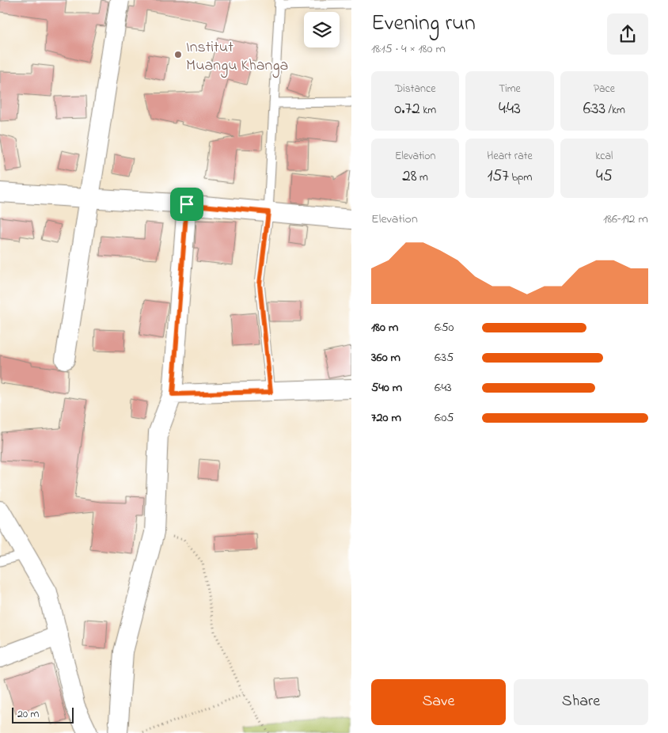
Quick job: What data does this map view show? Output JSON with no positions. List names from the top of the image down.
{
  "places": ["Institut Muangu Khanga"],
  "scale_bar": "20 m",
  "page": {
    "heading": ["Evening run", "18:15 · 4 × 180 m"],
    "stats": [
      ["Distance", "0.72 km"],
      ["Time", "4:43"],
      ["Pace", "6:33 /km"],
      ["Elevation", "28 m"],
      ["Heart rate", "157 bpm"],
      ["kcal", "45"]
    ],
    "chart": ["Elevation", "186–192 m"],
    "list": [
      {
        "name": "180 m",
        "note": "6:50"
      },
      {
        "name": "360 m",
        "note": "6:35"
      },
      {
        "name": "540 m",
        "note": "6:43"
      },
      {
        "name": "720 m",
        "note": "6:05"
      }
    ],
    "buttons": ["Save", "Share"],
    "scale": "20 m"
  }
}
